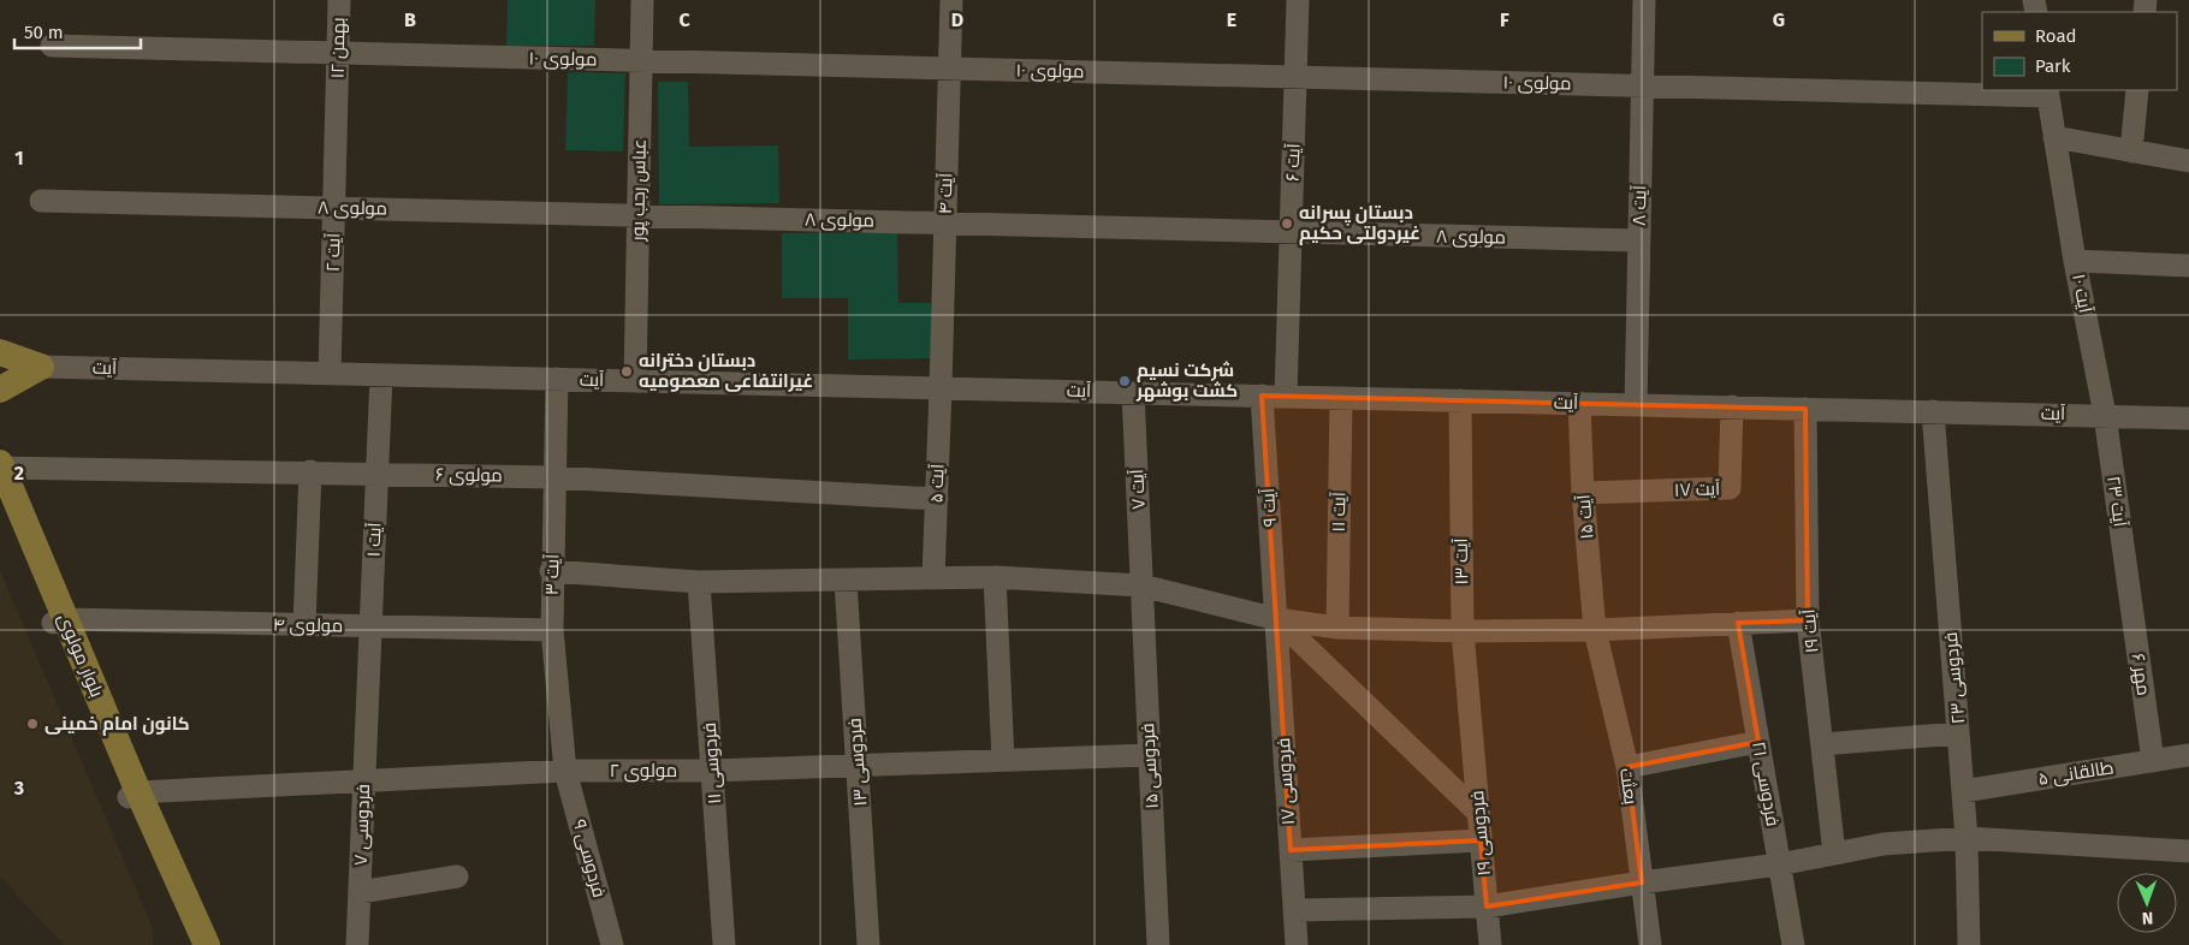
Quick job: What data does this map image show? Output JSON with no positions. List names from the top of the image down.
{
  "streets": {
    "main road": ["بلوار مولوی"],
    "street": [
      "بهمن ۱۲",
      "مولوی ۱۰",
      "آیت ۶",
      "عباس رجب پور",
      "آیت ۴",
      "آیت ۸",
      "مولوی ۸",
      "آیت ۲",
      "آیت ۱۰",
      "آیت",
      "مولوی ۶",
      "آیت ۵",
      "آیت ۷",
      "آیت ۱۷",
      "آیت ۲۳",
      "آیت ۹",
      "آیت ۱۱",
      "آیت ۱۵",
      "آیت ۱",
      "آیت ۱۳",
      "آیت ۳",
      "مولوی ۴",
      "آیت ۱۹",
      "مهر ۶",
      "فردوسی ۲۳",
      "فردوسی ۱۳",
      "فردوسی ۱۱",
      "فردوسی ۱۵",
      "مولوی ۲",
      "طالقانی ۵",
      "فردوسی ۱۷",
      "فردوسی ۲۱",
      "بعثت",
      "فردوسی ۷",
      "فردوسی ۱۹",
      "فردوسی ۹"
    ]
  },
  "crossings": [
    ["بهمن ۱۲", "مولوی ۱۰"],
    ["بهمن ۱۲", "آیت ۲"],
    ["مولوی ۱۰", "آیت ۶"],
    ["مولوی ۱۰", "عباس رجب پور"],
    ["مولوی ۱۰", "آیت ۴"],
    ["مولوی ۱۰", "آیت ۸"],
    ["مولوی ۱۰", "آیت ۱۰"],
    ["آیت ۶", "مولوی ۸"],
    ["آیت ۶", "آیت"],
    ["عباس رجب پور", "مولوی ۸"],
    ["عباس رجب پور", "آیت"],
    ["آیت ۴", "مولوی ۸"],
    ["آیت ۴", "آیت"],
    ["آیت ۴", "آیت ۵"],
    ["آیت ۸", "مولوی ۸"],
    ["آیت ۸", "آیت"],
    ["مولوی ۸", "آیت ۲"],
    ["آیت ۲", "آیت"],
    ["آیت ۱۰", "آیت"],
    ["آیت ۱۰", "آیت ۲۳"],
    ["آیت", "آیت ۵"],
    ["آیت", "آیت ۷"],
    ["آیت", "آیت ۱۷"],
    ["آیت", "آیت ۲۳"],
    ["آیت", "آیت ۹"],
    ["آیت", "آیت ۱۱"],
    ["آیت", "آیت ۱۵"],
    ["آیت", "آیت ۱"],
    ["آیت", "آیت ۱۳"],
    ["آیت", "آیت ۳"],
    ["آیت", "آیت ۱۹"],
    ["آیت", "فردوسی ۲۳"],
    ["مولوی ۶", "آیت ۵"],
    ["مولوی ۶", "آیت ۱"],
    ["مولوی ۶", "آیت ۳"],
    ["مولوی ۶", "بلوار مولوی"],
    ["آیت ۷", "فردوسی ۱۵"],
    ["آیت ۱۷", "آیت ۱۵"],
    ["آیت ۲۳", "مهر ۶"],
    ["آیت ۹", "فردوسی ۱۷"],
    ["آیت ۱۵", "بعثت"],
    ["آیت ۱", "مولوی ۴"],
    ["آیت ۱", "فردوسی ۷"],
    ["آیت ۱۳", "فردوسی ۱۹"],
    ["آیت ۳", "مولوی ۴"],
    ["آیت ۳", "مولوی ۲"],
    ["آیت ۳", "فردوسی ۹"],
    ["مولوی ۴", "بلوار مولوی"],
    ["بلوار مولوی", "مولوی ۲"],
    ["مهر ۶", "طالقانی ۵"],
    ["فردوسی ۲۳", "طالقانی ۵"],
    ["فردوسی ۱۳", "مولوی ۲"],
    ["فردوسی ۱۱", "مولوی ۲"],
    ["فردوسی ۱۵", "مولوی ۲"],
    ["مولوی ۲", "فردوسی ۷"],
    ["مولوی ۲", "فردوسی ۹"]
  ],
  "places": [
    "دبستان پسرانه غیردولتی حکیم",
    "دبستان دخترانه غیرانتفاعی معصومیه",
    "شرکت نسیم کشت بوشهر",
    "کانون امام خمینی"
  ],
  "legend": ["Road", "Park"],
  "scale_bar": "50 m",
  "north": "bottom",
  "grid": {
    "columns": [
      "B",
      "C",
      "D",
      "E",
      "F",
      "G"
    ],
    "rows": ["1", "2", "3"]
  }
}
